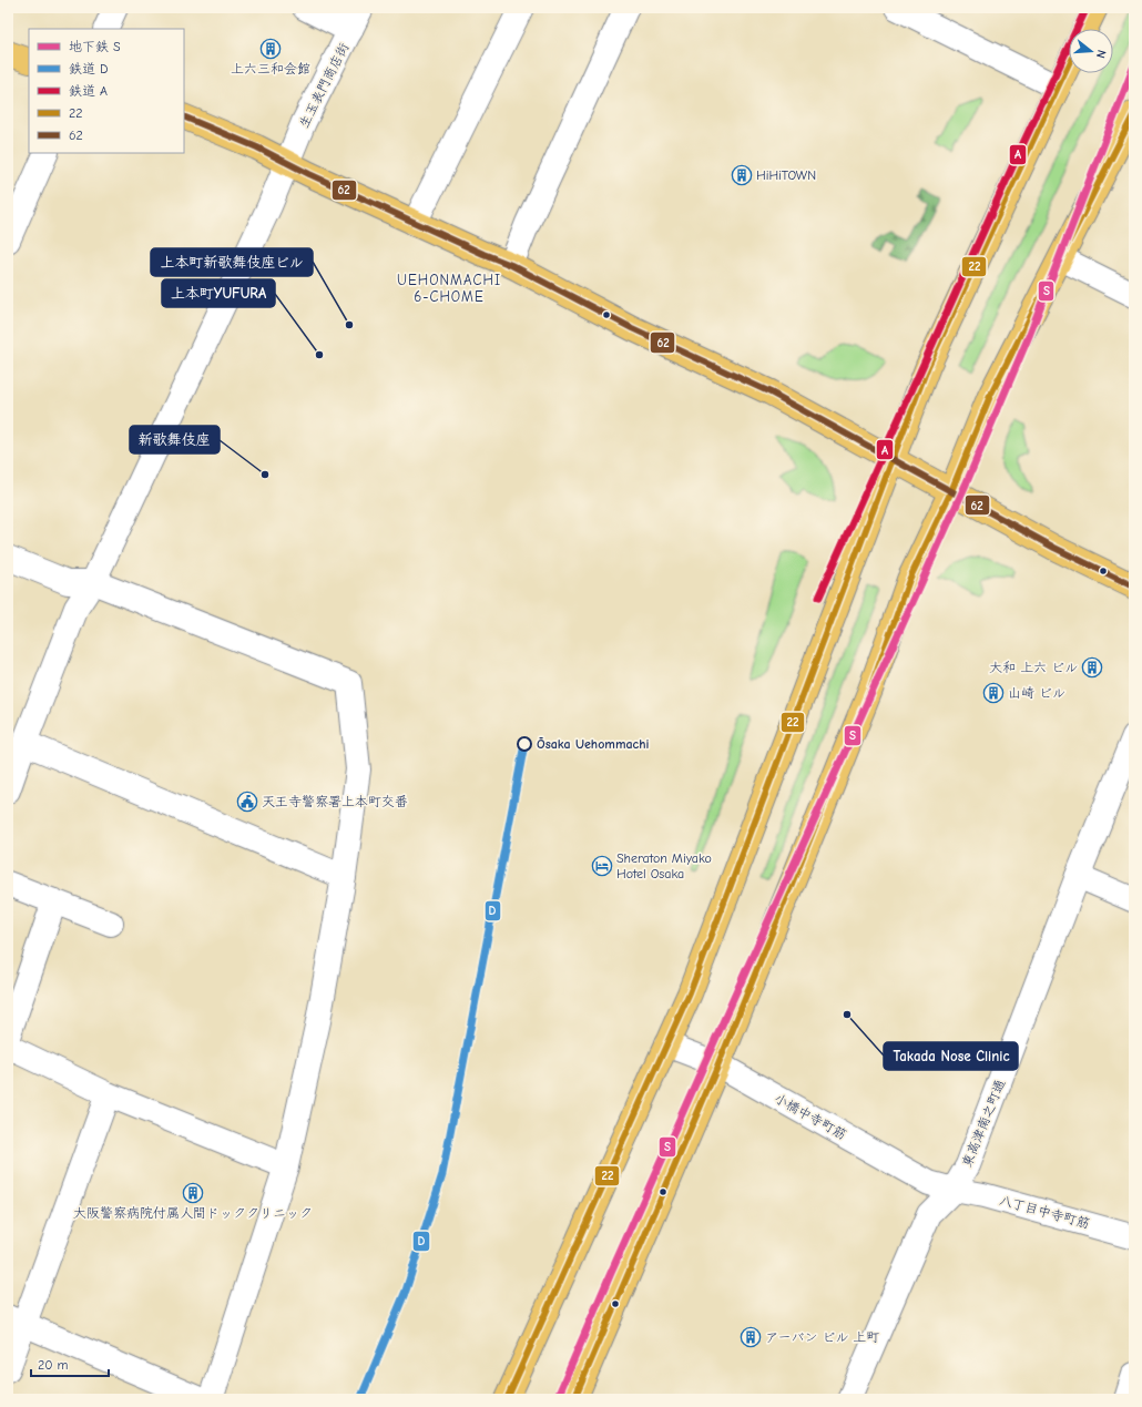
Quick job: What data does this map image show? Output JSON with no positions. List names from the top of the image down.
{
  "streets": {
    "street": [
      "生玉表門商店街",
      "小橋中寺町筋",
      "東高津南之町通",
      "八丁目中寺町筋"
    ]
  },
  "crossings": [
    ["小橋中寺町筋", "東高津南之町通"],
    ["小橋中寺町筋", "八丁目中寺町筋"],
    ["東高津南之町通", "八丁目中寺町筋"]
  ],
  "districts": ["UEHONMACHI 6-CHOME"],
  "places": {
    "building": [
      "上六三和会館",
      "HiHiTOWN",
      "大和 上六 ビル",
      "山崎 ビル",
      "大阪警察病院付属人間ドッククリニック",
      "アーバン ビル 上町"
    ],
    "other": [
      "上本町新歌舞伎座ビル",
      "上本町YUFURA",
      "新歌舞伎座",
      "Ōsaka Uehommachi",
      "Takada Nose Clinic"
    ],
    "public building": ["天王寺警察署上本町交番"],
    "hotel": ["Sheraton Miyako Hotel Osaka"]
  },
  "lines": [
    "rail line A",
    "transit line 22",
    "metro line S",
    "transit line 62",
    "rail line D"
  ],
  "legend": [
    "地下鉄 S",
    "鉄道 D",
    "鉄道 A",
    "22",
    "62"
  ],
  "scale_bar": "20 m",
  "north": "right"
}
